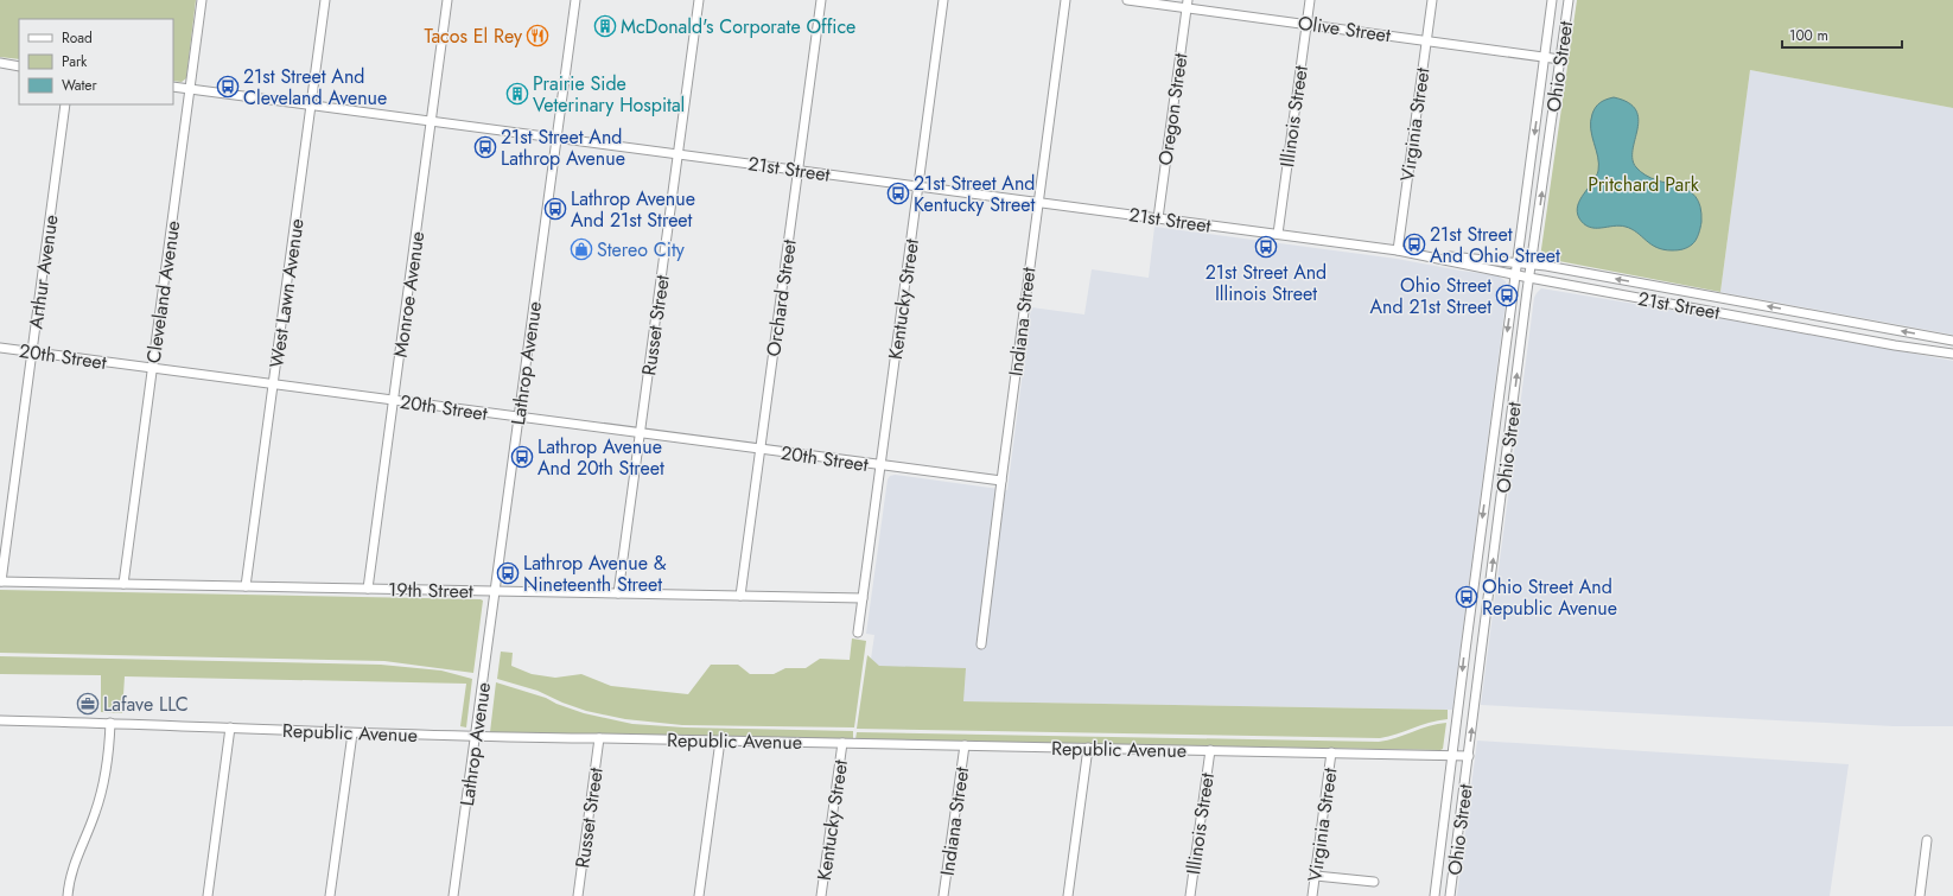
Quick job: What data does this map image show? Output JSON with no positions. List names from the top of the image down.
{
  "streets": {
    "street": [
      "Olive Street",
      "Ohio Street",
      "Oregon Street",
      "Illinois Street",
      "Virginia Street",
      "21st Street",
      "Arthur Avenue",
      "Cleveland Avenue",
      "West Lawn Avenue",
      "Monroe Avenue",
      "Orchard Street",
      "Kentucky Street",
      "Indiana Street",
      "Russet Street",
      "20th Street",
      "Lathrop Avenue",
      "19th Street",
      "Republic Avenue"
    ]
  },
  "crossings": [
    ["Olive Street", "Ohio Street"],
    ["Olive Street", "Oregon Street"],
    ["Olive Street", "Illinois Street"],
    ["Olive Street", "Virginia Street"],
    ["Ohio Street", "21st Street"],
    ["Ohio Street", "Republic Avenue"],
    ["Oregon Street", "21st Street"],
    ["Illinois Street", "21st Street"],
    ["Illinois Street", "Republic Avenue"],
    ["Virginia Street", "21st Street"],
    ["Virginia Street", "Republic Avenue"],
    ["21st Street", "Cleveland Avenue"],
    ["21st Street", "West Lawn Avenue"],
    ["21st Street", "Monroe Avenue"],
    ["21st Street", "Orchard Street"],
    ["21st Street", "Kentucky Street"],
    ["21st Street", "Indiana Street"],
    ["21st Street", "Russet Street"],
    ["21st Street", "Lathrop Avenue"],
    ["Arthur Avenue", "20th Street"],
    ["Arthur Avenue", "19th Street"],
    ["Cleveland Avenue", "20th Street"],
    ["Cleveland Avenue", "19th Street"],
    ["West Lawn Avenue", "20th Street"],
    ["West Lawn Avenue", "19th Street"],
    ["Monroe Avenue", "20th Street"],
    ["Monroe Avenue", "19th Street"],
    ["Orchard Street", "20th Street"],
    ["Orchard Street", "19th Street"],
    ["Kentucky Street", "20th Street"],
    ["Kentucky Street", "19th Street"],
    ["Kentucky Street", "Republic Avenue"],
    ["Indiana Street", "20th Street"],
    ["Indiana Street", "Republic Avenue"],
    ["Russet Street", "20th Street"],
    ["Russet Street", "19th Street"],
    ["Russet Street", "Republic Avenue"],
    ["20th Street", "Lathrop Avenue"],
    ["Lathrop Avenue", "19th Street"],
    ["Lathrop Avenue", "Republic Avenue"]
  ],
  "parks": ["Pritchard Park"],
  "places": {
    "building": ["McDonald's Corporate Office", "Prairie Side Veterinary Hospital"],
    "restaurant": ["Tacos El Rey"],
    "bus stop": [
      "21st Street And Cleveland Avenue",
      "21st Street And Lathrop Avenue",
      "21st Street And Kentucky Street",
      "Lathrop Avenue And 21st Street",
      "21st Street And Ohio Street",
      "21st Street And Illinois Street",
      "Ohio Street And 21st Street",
      "Lathrop Avenue And 20th Street",
      "Lathrop Avenue & Nineteenth Street",
      "Ohio Street And Republic Avenue"
    ],
    "shop": ["Stereo City"],
    "office": ["Lafave LLC"]
  },
  "legend": ["Road", "Park", "Water"],
  "scale_bar": "100 m"
}
